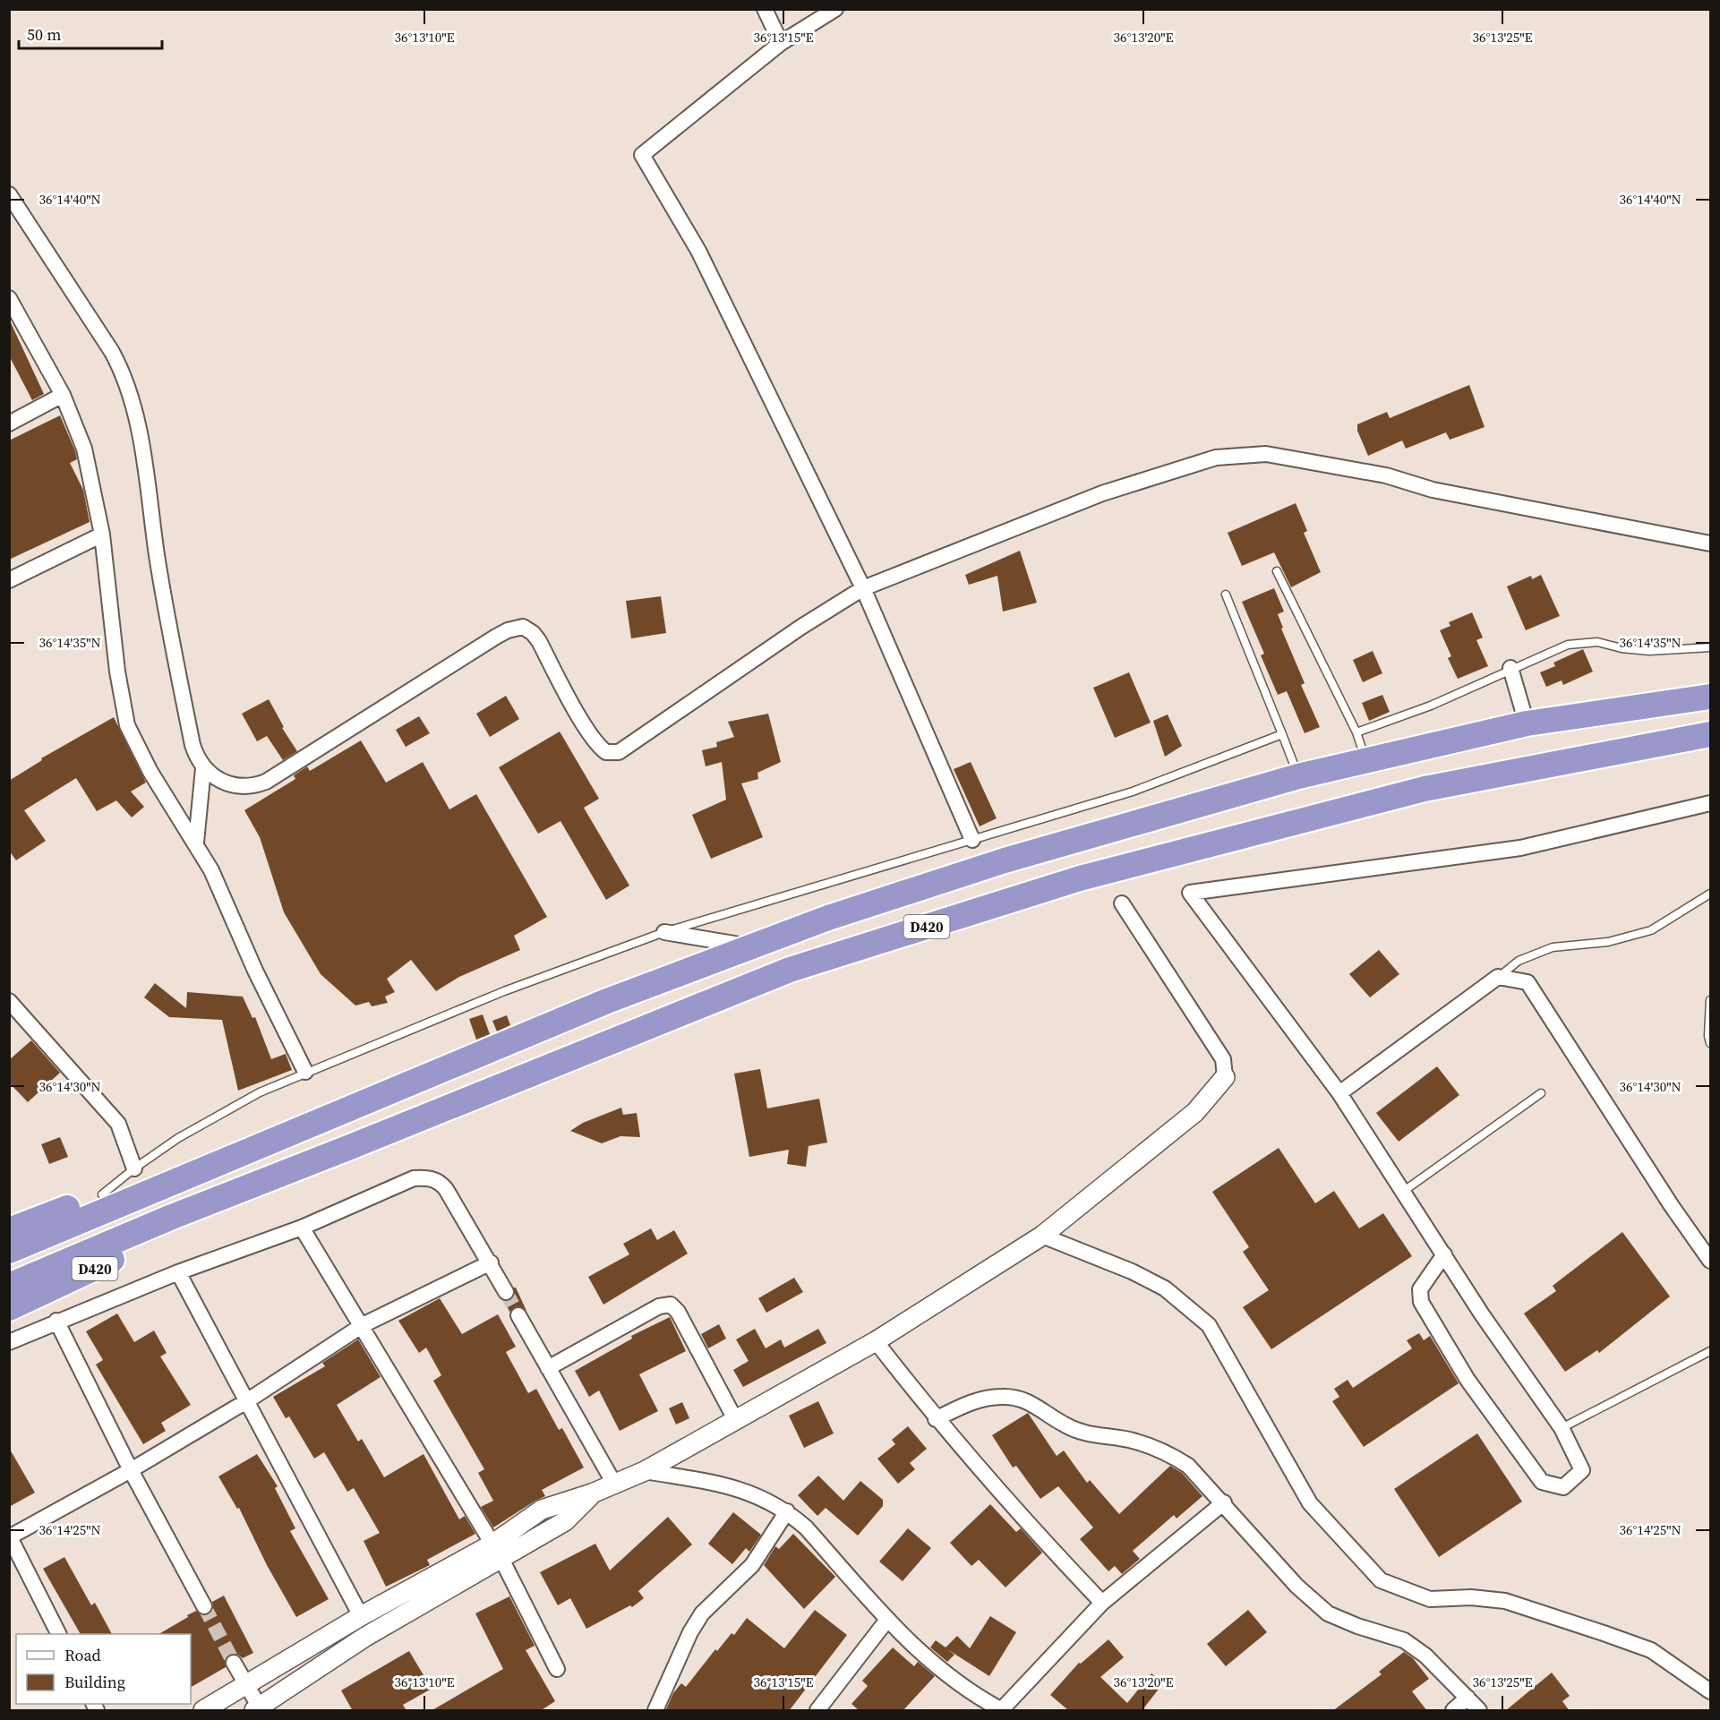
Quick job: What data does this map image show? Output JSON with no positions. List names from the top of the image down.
{
  "streets": {
    "highway": ["D420"]
  },
  "legend": ["Road", "Building"],
  "scale_bar": "50 m",
  "coordinates": [
    "36°13'10\"E",
    "36°13'15\"E",
    "36°13'20\"E",
    "36°13'25\"E",
    "36°14'40\"N",
    "36°14'35\"N",
    "36°14'30\"N",
    "36°14'25\"N"
  ]
}
